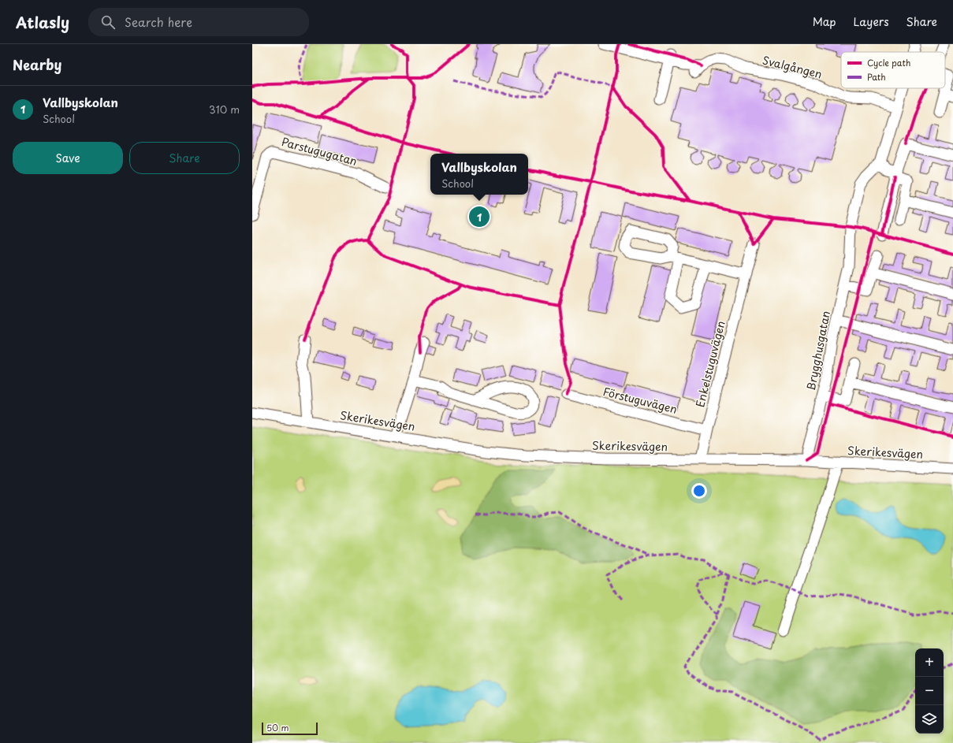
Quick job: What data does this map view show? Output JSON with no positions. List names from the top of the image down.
{
  "streets": {
    "street": [
      "Svalgången",
      "Parstugugatan",
      "Brygghusgatan",
      "Enkelstuguvägen",
      "Förstuguvägen",
      "Skerikesvägen"
    ]
  },
  "crossings": [
    ["Brygghusgatan", "Skerikesvägen"],
    ["Enkelstuguvägen", "Förstuguvägen"],
    ["Enkelstuguvägen", "Skerikesvägen"]
  ],
  "legend": ["Cycle path", "Path"],
  "scale_bar": "50 m",
  "page": {
    "header": "Atlasly",
    "search": "Search here",
    "nav": ["Map", "Layers", "Share"],
    "heading": "Nearby",
    "list": [
      {
        "mark": "1",
        "name": "Vallbyskolan",
        "note": "School",
        "value": "310 m"
      }
    ],
    "buttons": ["Save", "Share"],
    "popup": ["Vallbyskolan", "School"],
    "pins": "1",
    "map_buttons": ["+", "−"],
    "scale": "50 m"
  }
}
